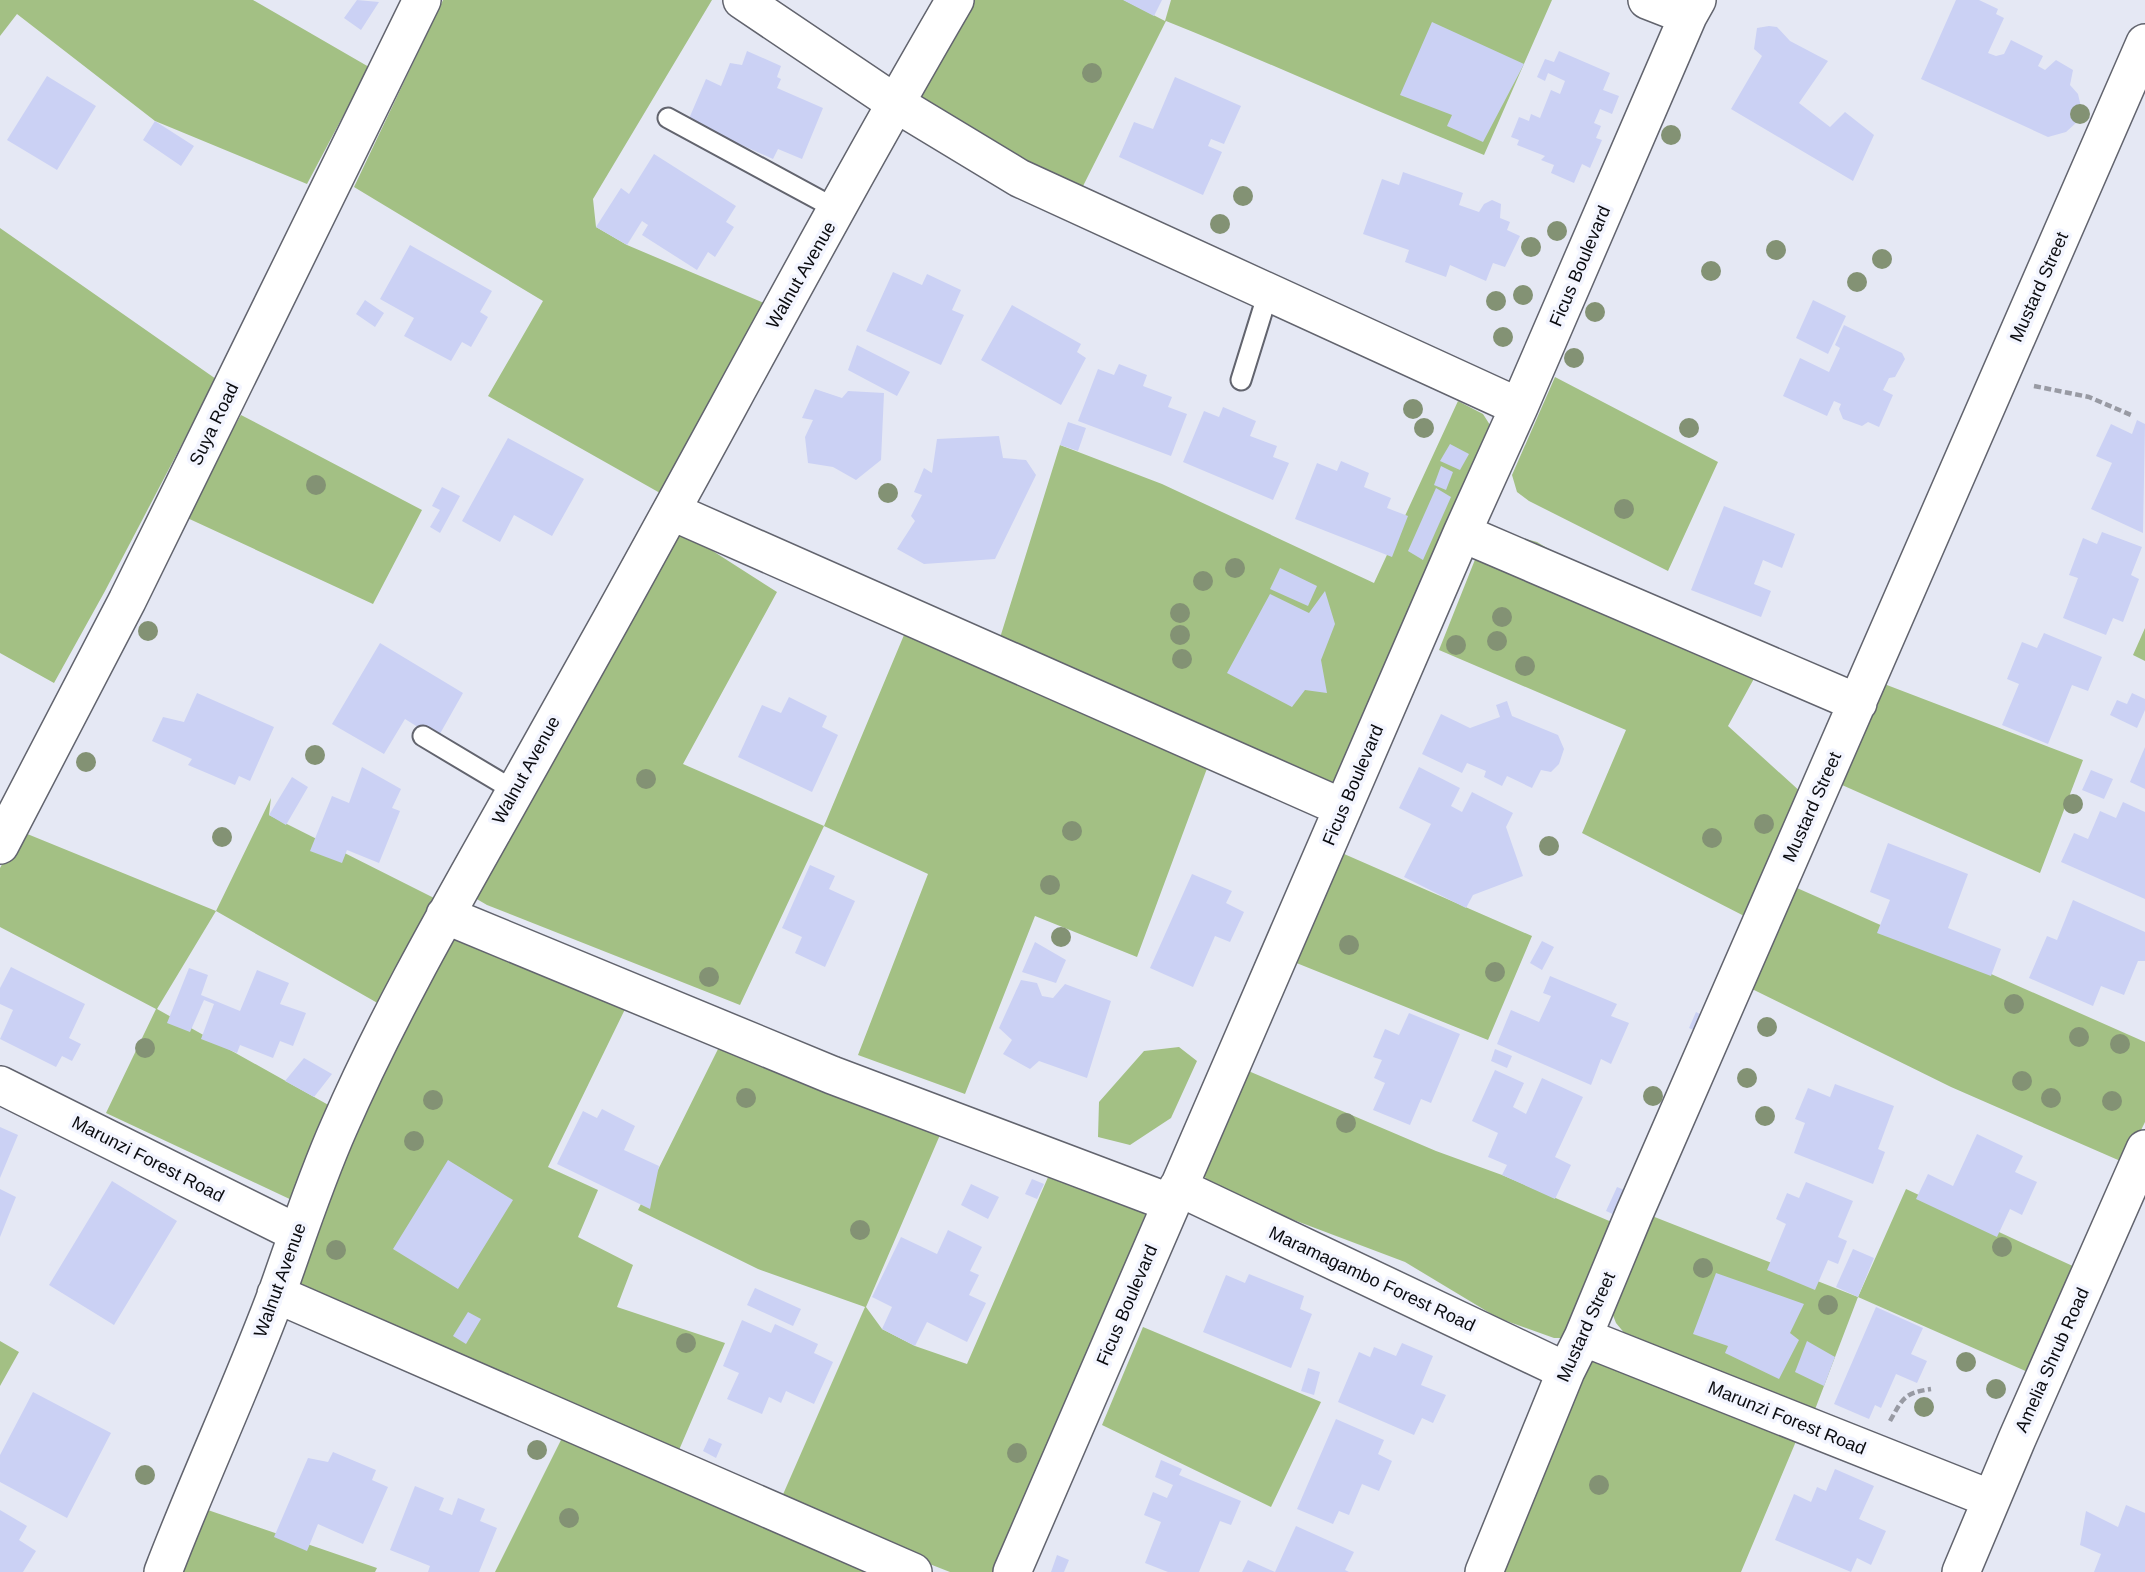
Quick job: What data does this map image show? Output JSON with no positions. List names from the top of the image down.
{
  "streets": {
    "street": [
      "Ficus Boulevard",
      "Walnut Avenue",
      "Mustard Street",
      "Suya Road",
      "Marunzi Forest Road",
      "Maramagambo Forest Road",
      "Amelia Shrub Road"
    ]
  },
  "crossings": [
    ["Ficus Boulevard", "Maramagambo Forest Road"],
    ["Walnut Avenue", "Marunzi Forest Road"],
    ["Walnut Avenue", "Maramagambo Forest Road"],
    ["Mustard Street", "Marunzi Forest Road"],
    ["Mustard Street", "Maramagambo Forest Road"],
    ["Marunzi Forest Road", "Amelia Shrub Road"]
  ]
}
